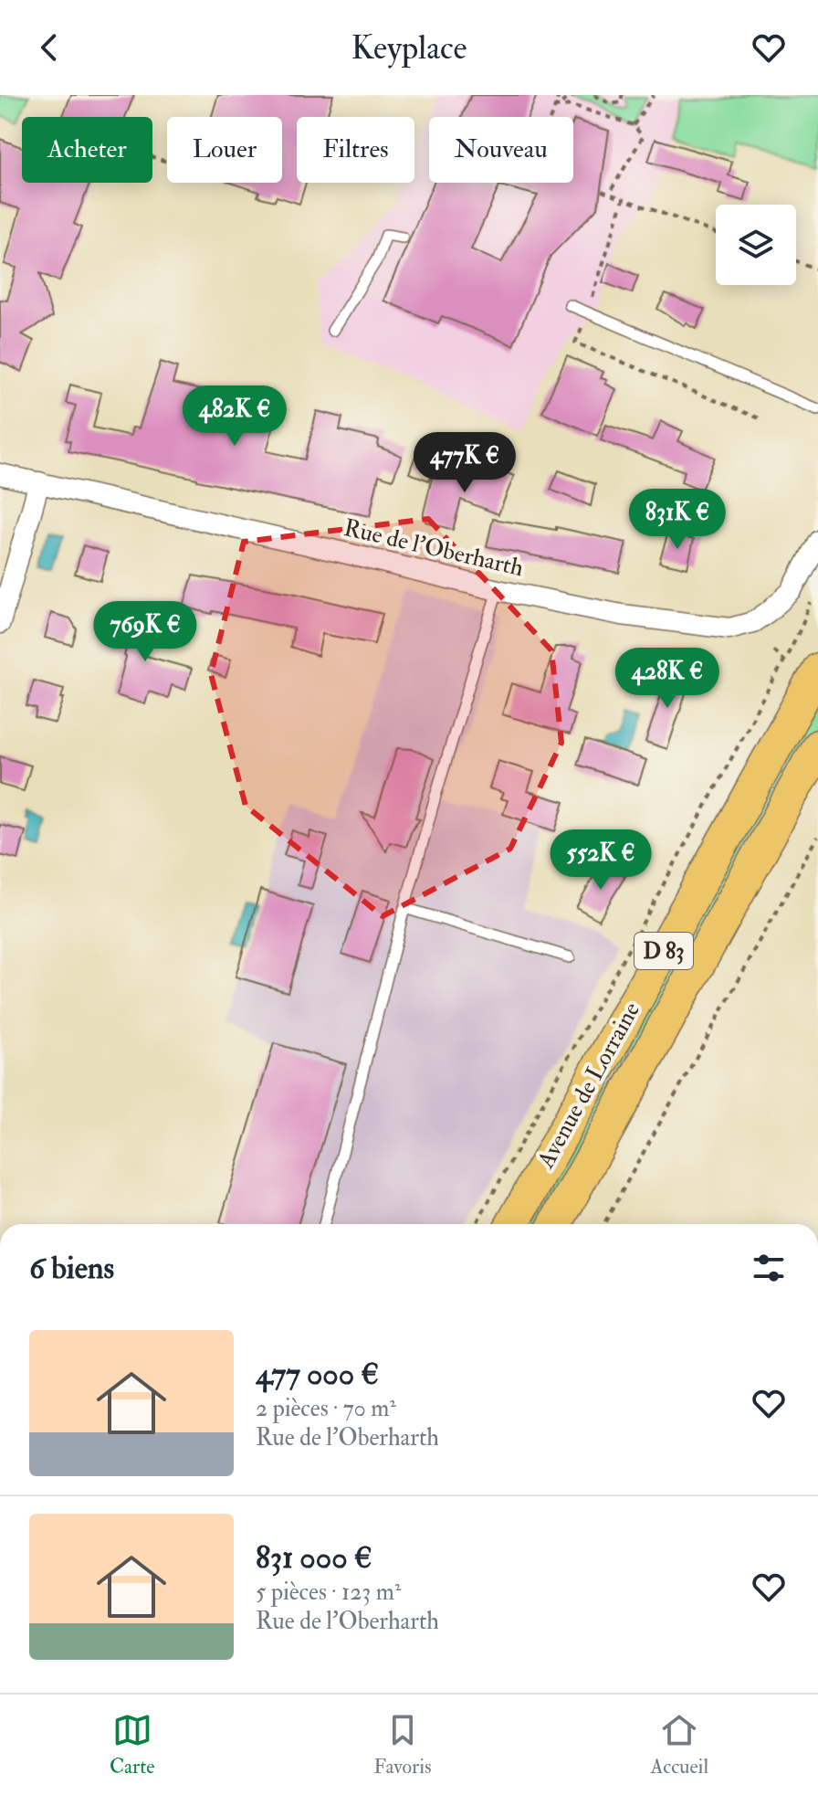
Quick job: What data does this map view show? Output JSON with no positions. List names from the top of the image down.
{
  "streets": {
    "main road": ["D 83", "Avenue de Lorraine"],
    "street": ["Rue de l'Oberharth"]
  },
  "page": {
    "header": "Keyplace",
    "chip": [
      "Acheter",
      "Louer",
      "Filtres",
      "Nouveau"
    ],
    "price": [
      "482K €",
      "477K €",
      "831K €",
      "769K €",
      "428K €",
      "552K €"
    ],
    "heading": "6 biens",
    "list": [
      {
        "name": "477 000 €",
        "note": "2 pièces · 70 m² · Rue de l'Oberharth"
      },
      {
        "name": "831 000 €",
        "note": "5 pièces · 123 m² · Rue de l'Oberharth"
      }
    ],
    "tabs": ["Carte", "Favoris", "Accueil"]
  }
}
